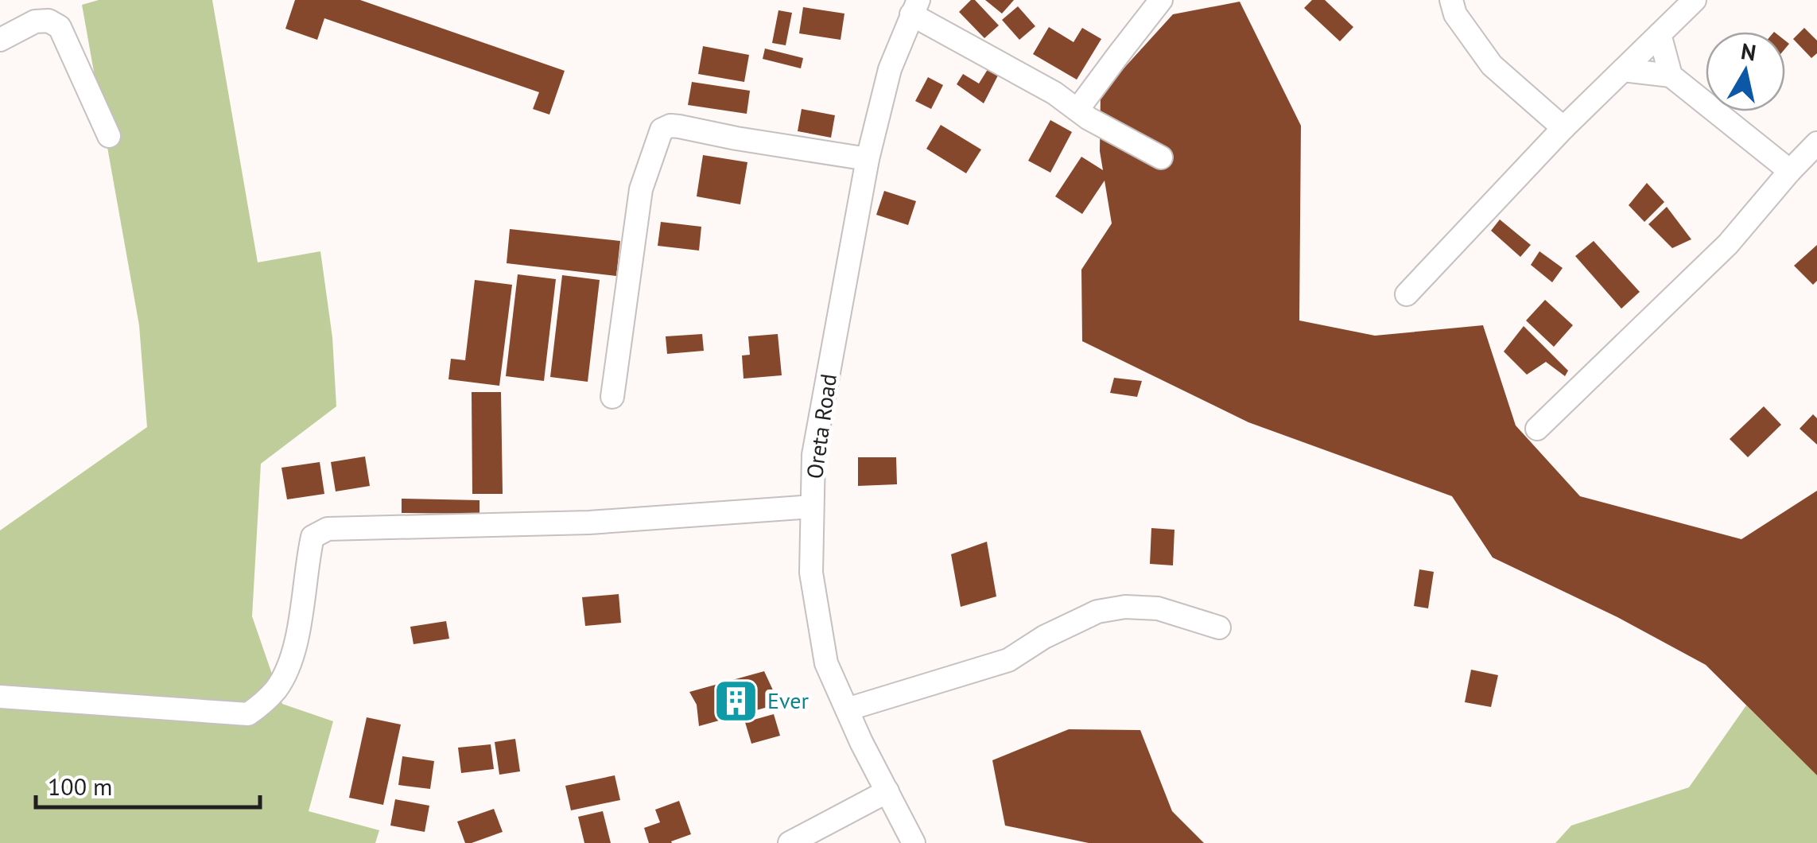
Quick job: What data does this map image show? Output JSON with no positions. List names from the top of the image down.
{
  "streets": {
    "street": ["Oreta Road"]
  },
  "places": {
    "building": ["Ever"]
  },
  "scale_bar": "100 m",
  "north": "top"
}
